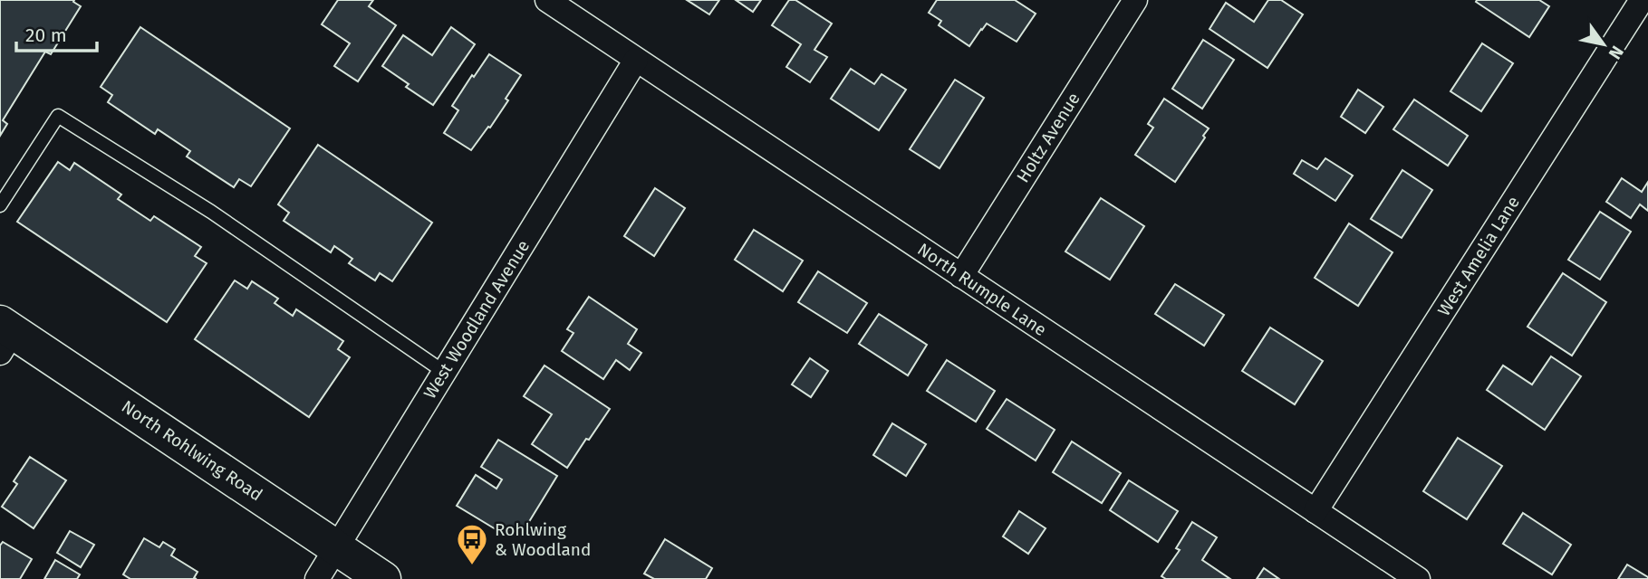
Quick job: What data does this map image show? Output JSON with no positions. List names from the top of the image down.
{
  "streets": {
    "main road": ["North Rohlwing Road"],
    "street": [
      "Holtz Avenue",
      "West Amelia Lane",
      "North Rumple Lane",
      "West Woodland Avenue"
    ]
  },
  "crossings": [
    ["Holtz Avenue", "North Rumple Lane"],
    ["West Amelia Lane", "North Rumple Lane"],
    ["North Rumple Lane", "West Woodland Avenue"],
    ["West Woodland Avenue", "North Rohlwing Road"]
  ],
  "places": {
    "bus stop": ["Rohlwing & Woodland"]
  },
  "scale_bar": "20 m",
  "north": "bottom right"
}
